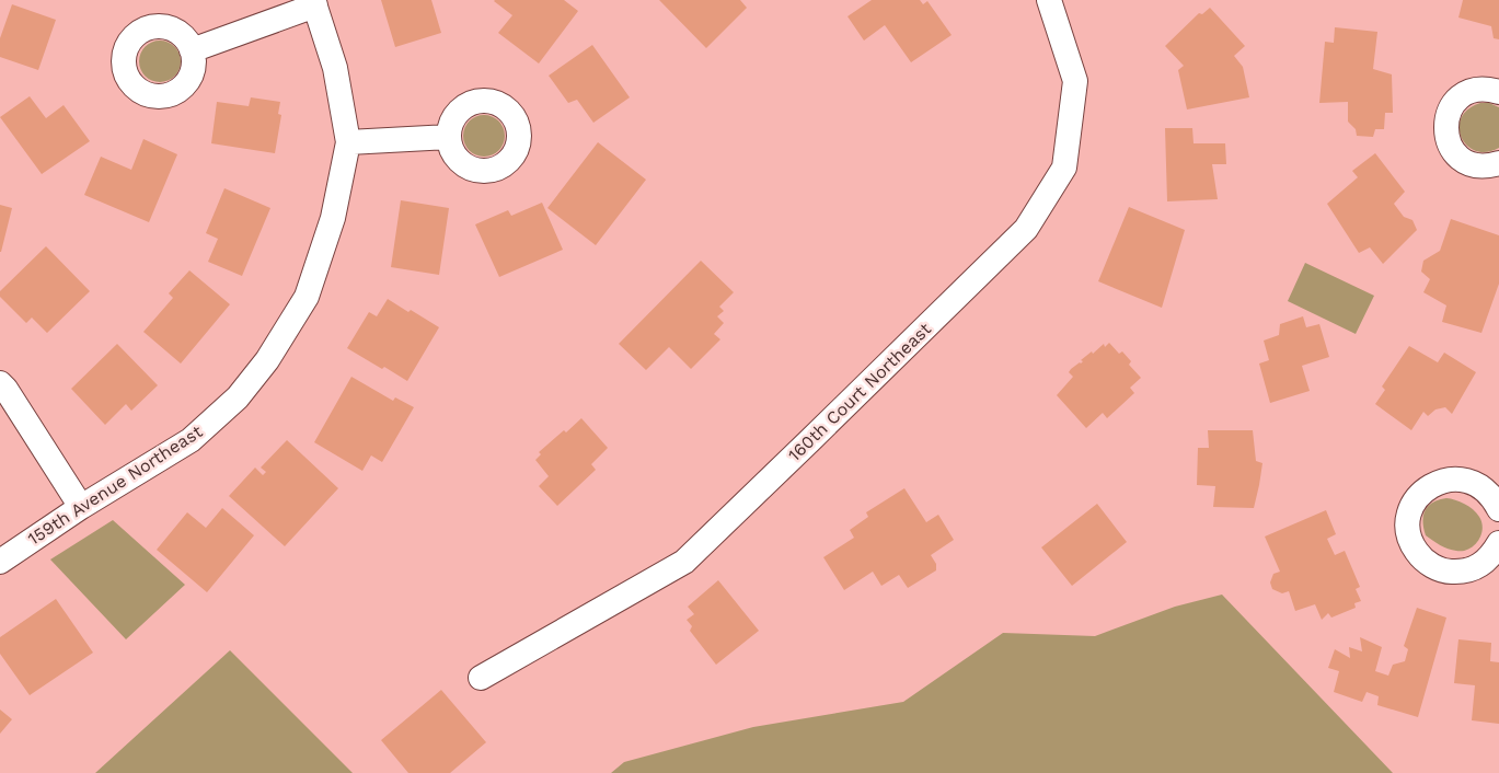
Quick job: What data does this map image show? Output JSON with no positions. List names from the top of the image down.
{
  "streets": {
    "street": ["160th Court Northeast", "159th Avenue Northeast"]
  }
}
